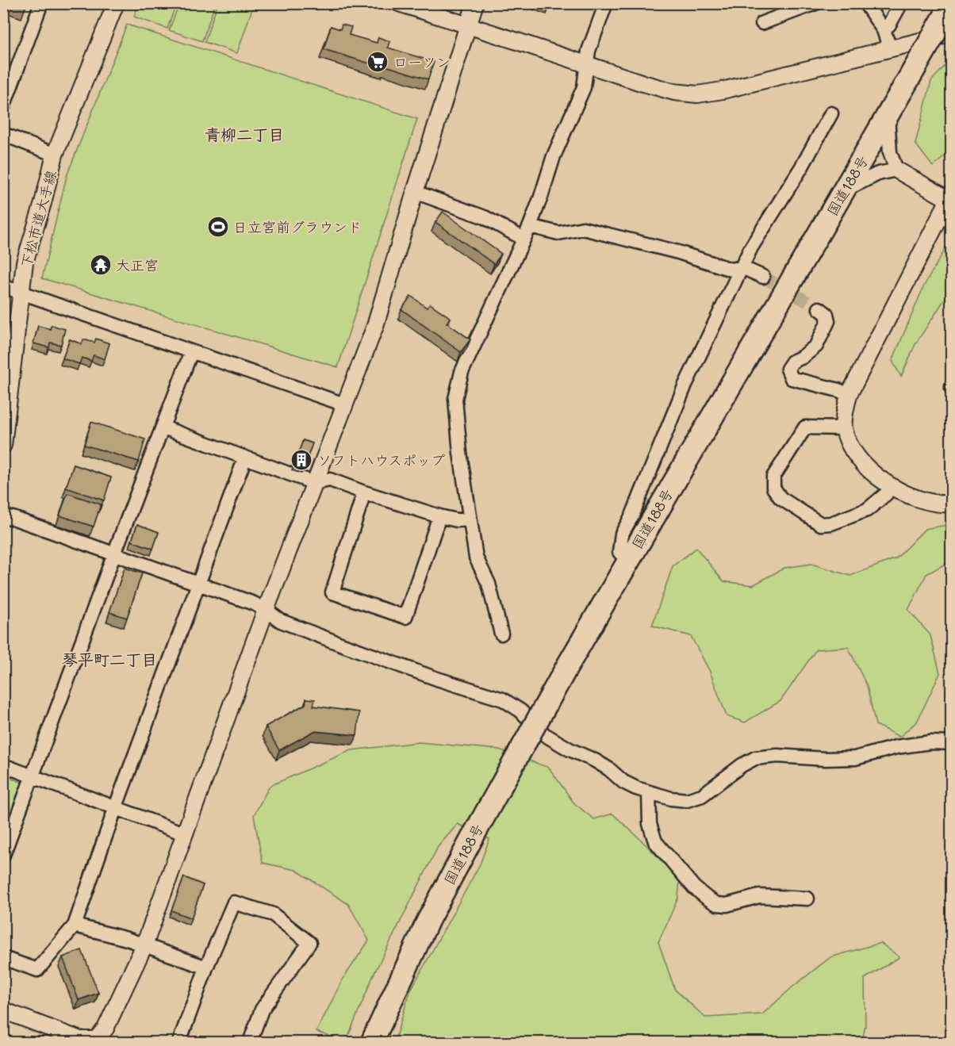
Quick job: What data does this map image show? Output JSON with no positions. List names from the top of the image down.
{
  "streets": {
    "highway": ["国道188号"],
    "street": ["下松市道大手線"]
  },
  "districts": ["青柳二丁目", "琴平町二丁目"],
  "places": {
    "supermarket": ["ローソン"],
    "sports": ["日立宮前グラウンド"],
    "temple": ["大正宮"],
    "building": ["ソフトハウスポップ"]
  }
}
